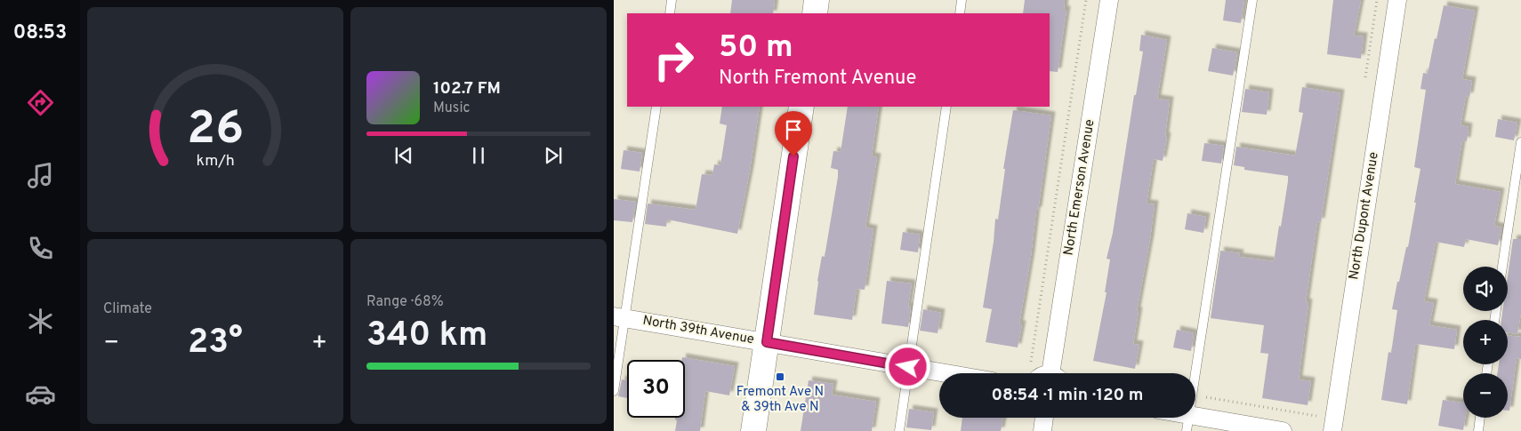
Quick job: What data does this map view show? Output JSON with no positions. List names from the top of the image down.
{
  "streets": {
    "street": ["North Emerson Avenue", "North Dupont Avenue", "North 39th Avenue"]
  },
  "places": {
    "transit": ["Fremont Ave N & 39th Ave N"]
  },
  "page": {
    "tabs": "08:53",
    "turn": ["50 m", "North Fremont Avenue"],
    "song": ["102.7 FM", "Music"],
    "tile": [
      "Climate",
      ["Range · 68%", "340 km"]
    ],
    "map_buttons": ["+", "−"],
    "heat": ["−", "23°", "+"],
    "limit": "30",
    "trip": "08:54 · 1 min · 120 m",
    "gauge": ["26", "km/h"]
  }
}
